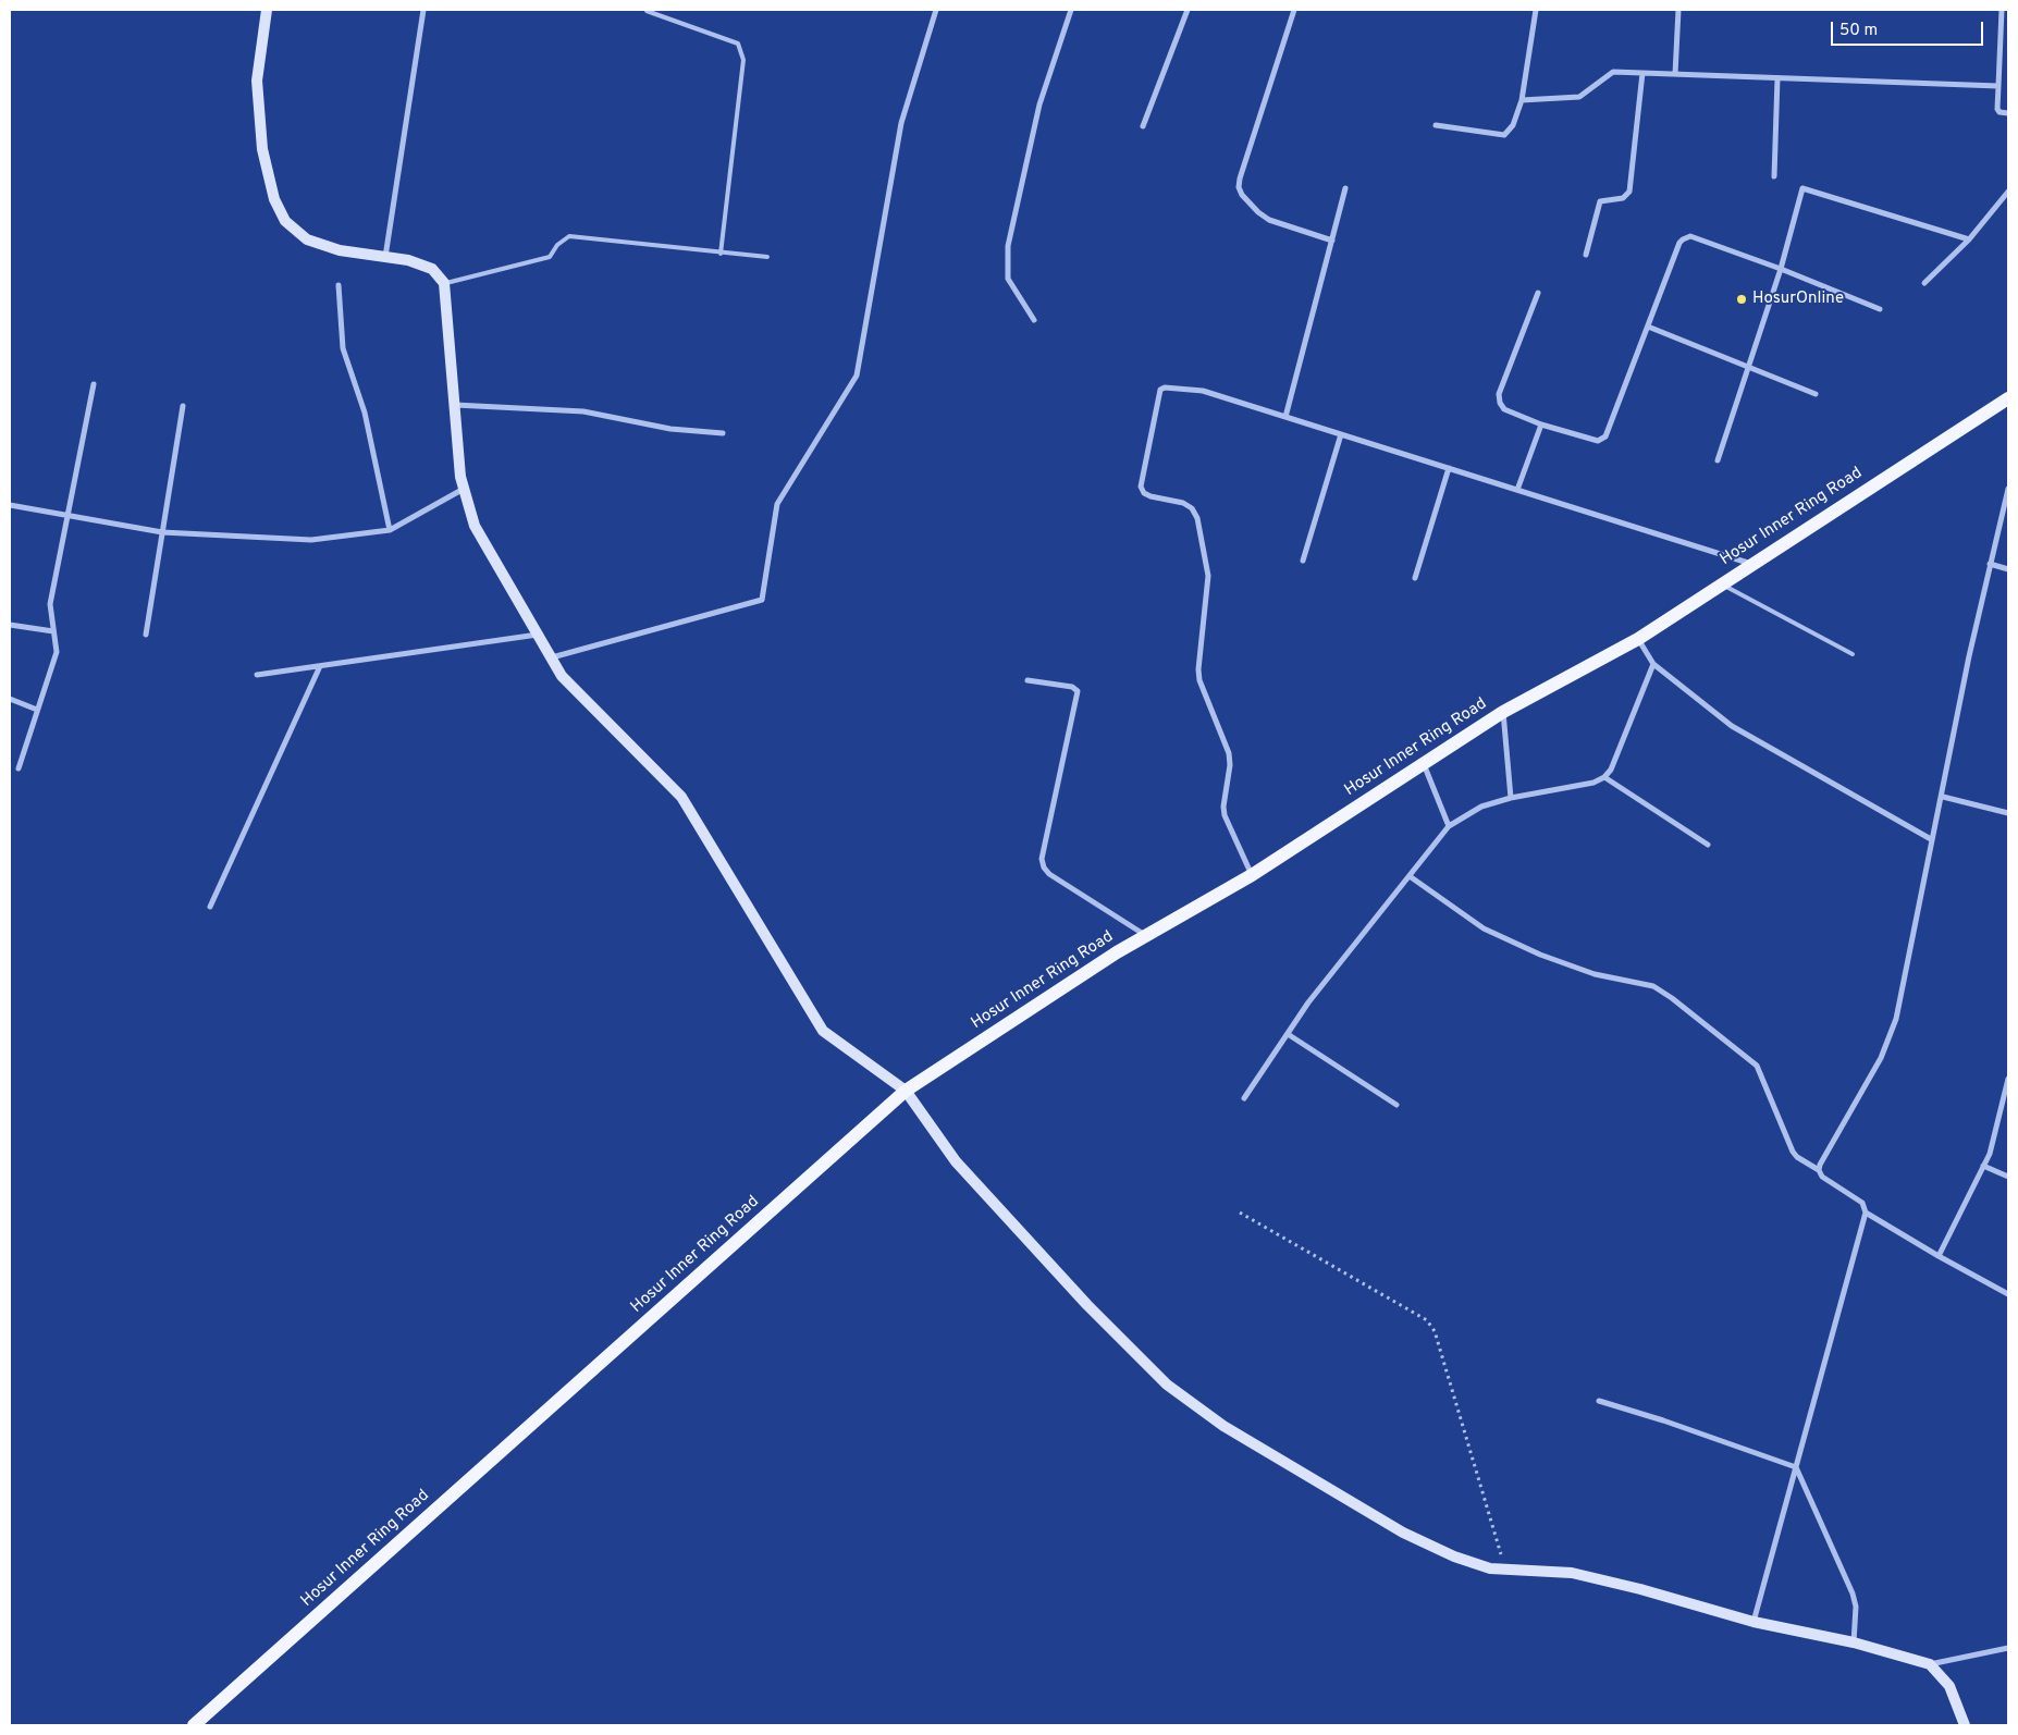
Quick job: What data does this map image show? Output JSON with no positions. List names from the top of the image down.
{
  "streets": {
    "main road": ["Hosur Inner Ring Road"]
  },
  "places": ["HosurOnline"],
  "scale_bar": "50 m"
}
